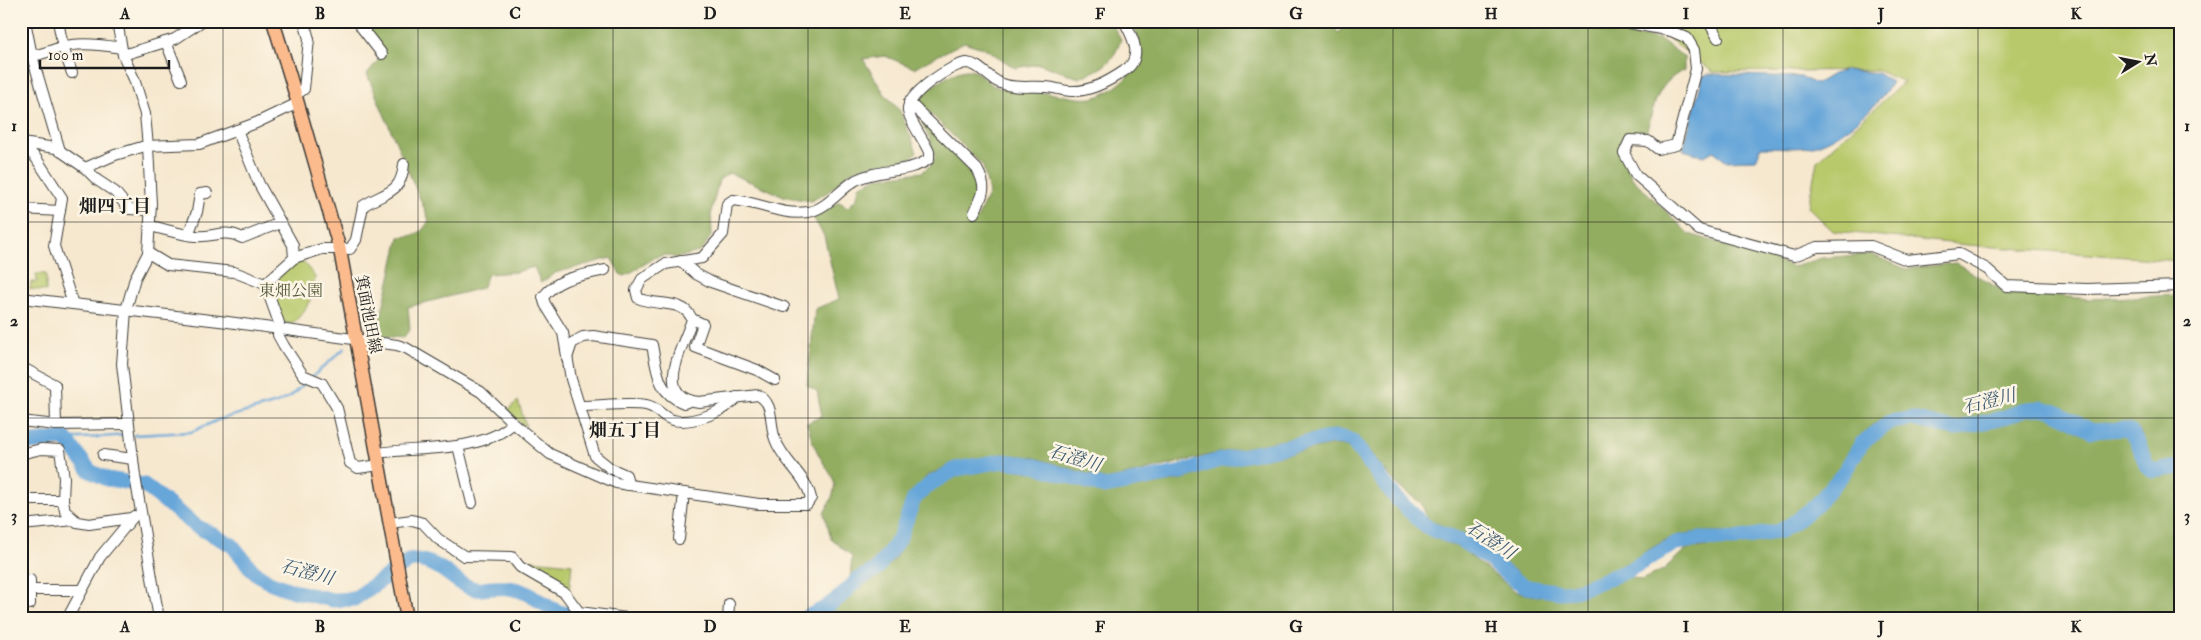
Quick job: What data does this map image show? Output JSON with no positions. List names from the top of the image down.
{
  "streets": {
    "main road": ["箕面池田線"]
  },
  "districts": ["畑四丁目", "畑五丁目"],
  "water": ["石澄川"],
  "parks": ["東畑公園"],
  "scale_bar": "100 m",
  "north": "right",
  "grid": {
    "columns": [
      "A",
      "B",
      "C",
      "D",
      "E",
      "F",
      "G",
      "H",
      "I",
      "J",
      "K"
    ],
    "rows": ["1", "2", "3"]
  }
}
